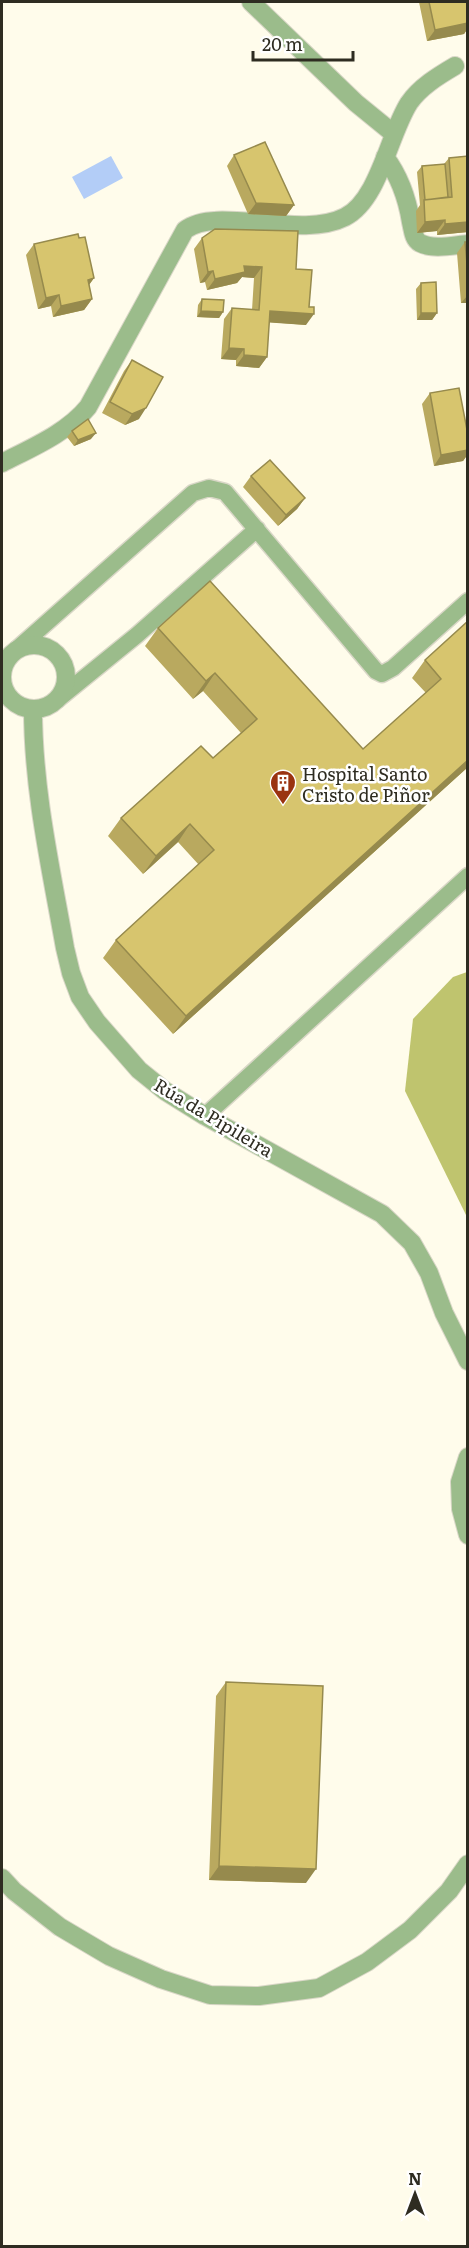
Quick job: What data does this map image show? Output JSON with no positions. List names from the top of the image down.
{
  "streets": {
    "street": ["Rúa da Pipileira"]
  },
  "places": {
    "building": ["Hospital Santo Cristo de Piñor"]
  },
  "scale_bar": "20 m",
  "north": "top"
}
